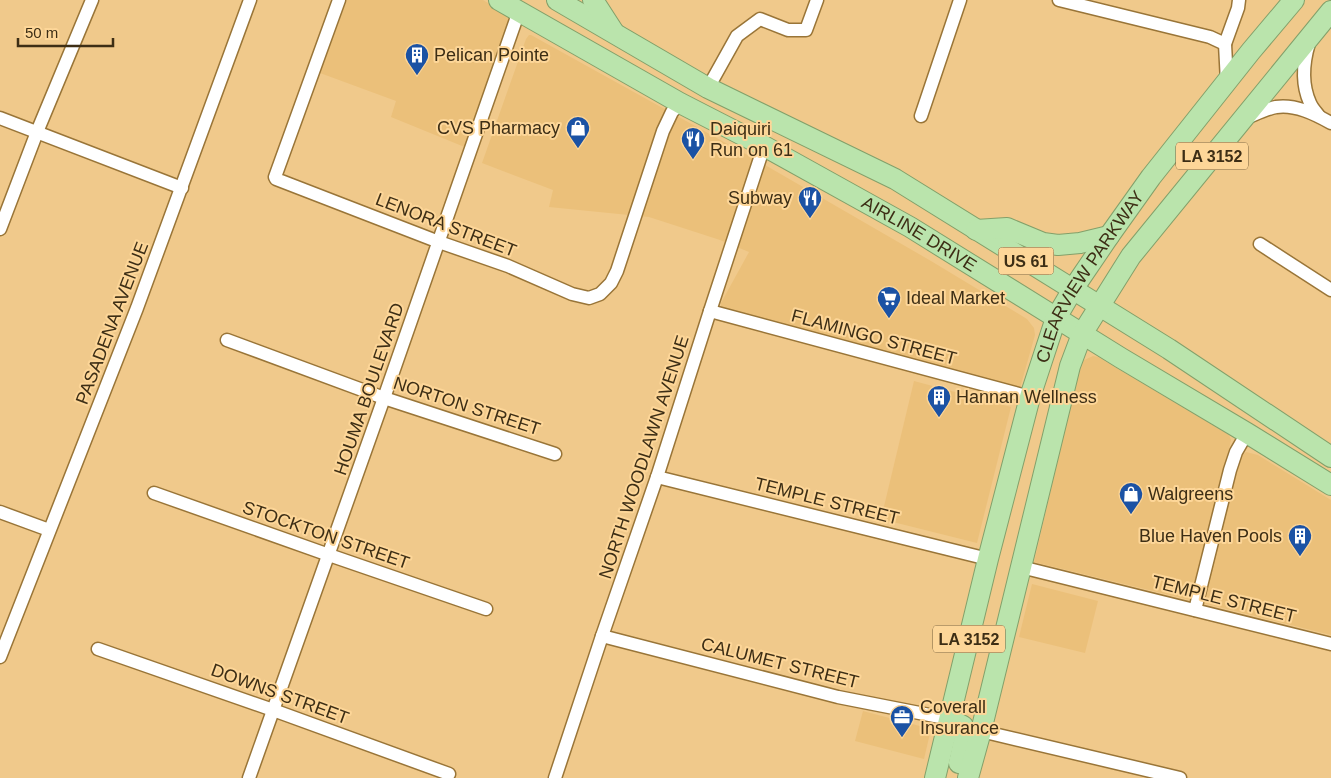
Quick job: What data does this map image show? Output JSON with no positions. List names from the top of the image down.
{
  "streets": {
    "highway": [
      "LA 3152",
      "AIRLINE DRIVE",
      "US 61",
      "CLEARVIEW PARKWAY"
    ],
    "street": [
      "LENORA STREET",
      "PASADENA AVENUE",
      "FLAMINGO STREET",
      "HOUMA BOULEVARD",
      "NORTON STREET",
      "NORTH WOODLAWN AVENUE",
      "TEMPLE STREET",
      "STOCKTON STREET",
      "CALUMET STREET",
      "DOWNS STREET"
    ]
  },
  "crossings": [
    ["LA 3152", "AIRLINE DRIVE"],
    ["LA 3152", "CLEARVIEW PARKWAY"],
    ["LENORA STREET", "AIRLINE DRIVE"],
    ["LENORA STREET", "HOUMA BOULEVARD"],
    ["AIRLINE DRIVE", "CLEARVIEW PARKWAY"],
    ["AIRLINE DRIVE", "HOUMA BOULEVARD"],
    ["AIRLINE DRIVE", "NORTH WOODLAWN AVENUE"],
    ["CLEARVIEW PARKWAY", "FLAMINGO STREET"],
    ["CLEARVIEW PARKWAY", "TEMPLE STREET"],
    ["CLEARVIEW PARKWAY", "CALUMET STREET"],
    ["FLAMINGO STREET", "NORTH WOODLAWN AVENUE"],
    ["HOUMA BOULEVARD", "NORTON STREET"],
    ["HOUMA BOULEVARD", "STOCKTON STREET"],
    ["HOUMA BOULEVARD", "DOWNS STREET"],
    ["NORTH WOODLAWN AVENUE", "TEMPLE STREET"],
    ["NORTH WOODLAWN AVENUE", "CALUMET STREET"]
  ],
  "places": {
    "building": ["Pelican Pointe", "Hannan Wellness", "Blue Haven Pools"],
    "shop": ["CVS Pharmacy", "Walgreens"],
    "restaurant": ["Daiquiri Run on 61", "Subway"],
    "supermarket": ["Ideal Market"],
    "office": ["Coverall Insurance"]
  },
  "scale_bar": "50 m"
}
